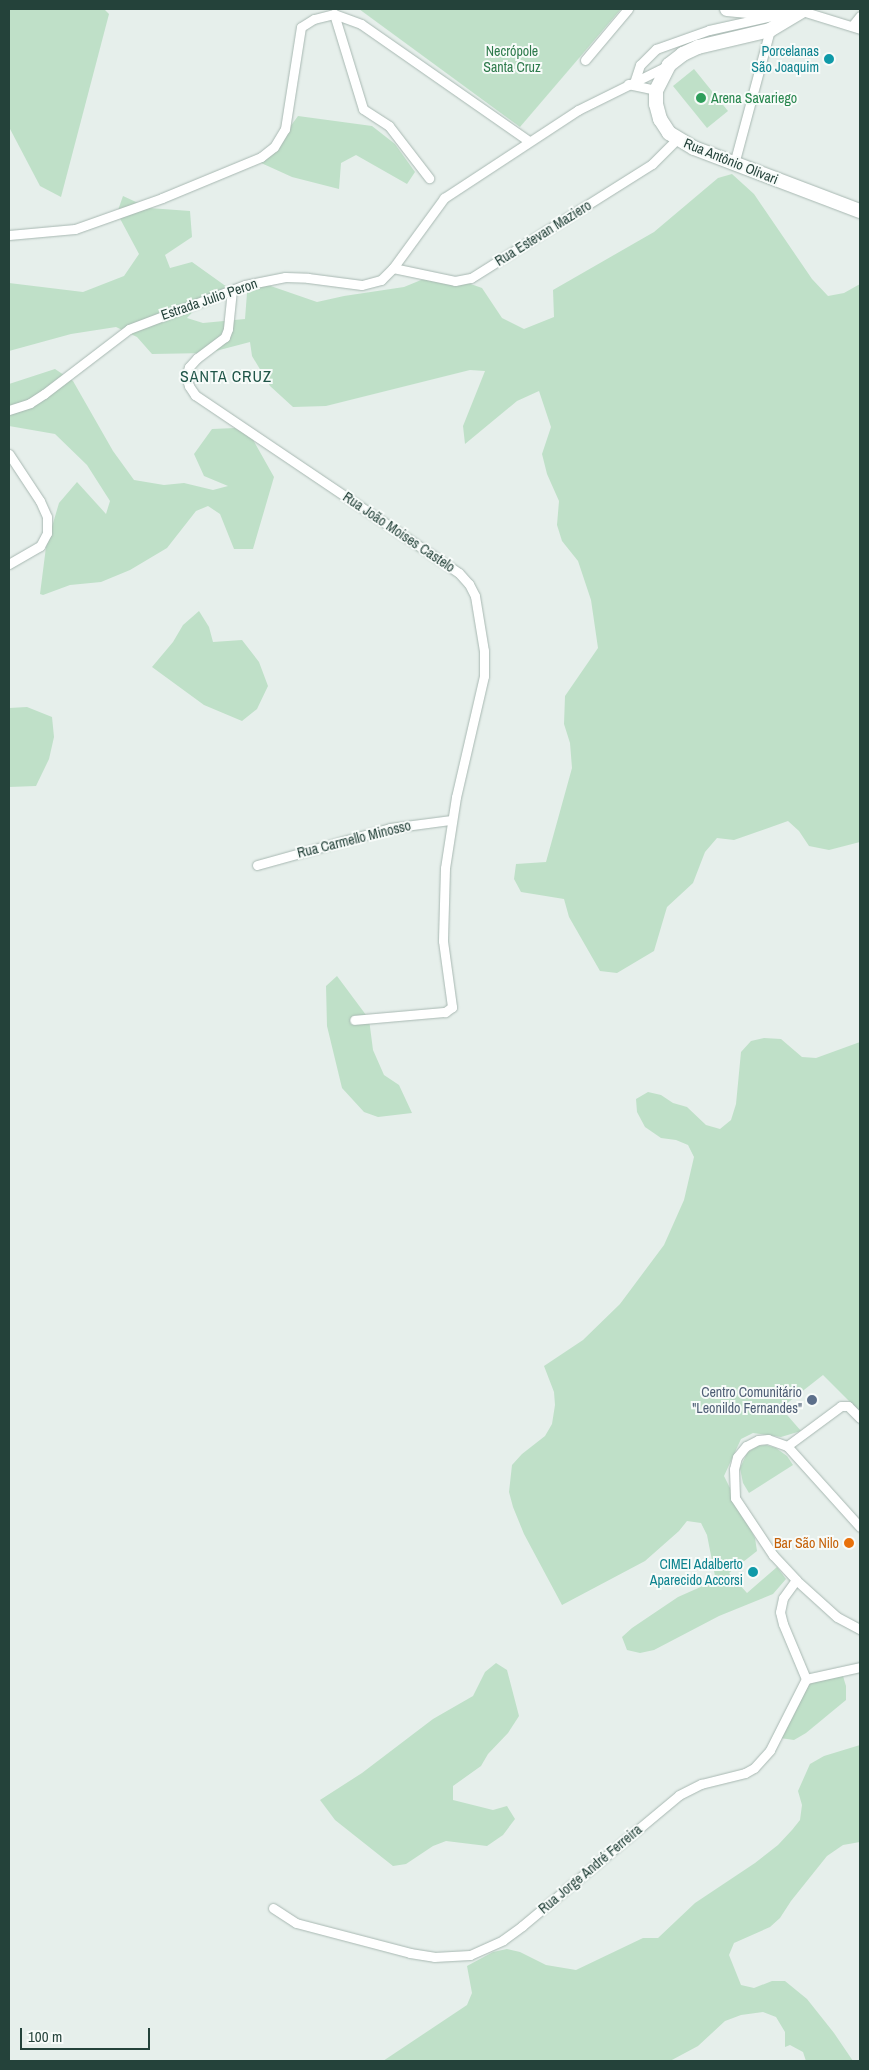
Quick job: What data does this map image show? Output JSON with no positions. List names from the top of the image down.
{
  "streets": {
    "street": [
      "Rua Antônio Olivari",
      "Rua Estevan Maziero",
      "Estrada Julio Peron",
      "Rua João Moises Castelo",
      "Rua Carmello Minosso",
      "Rua Jorge André Ferreira"
    ]
  },
  "crossings": [
    ["Rua Antônio Olivari", "Rua Estevan Maziero"],
    ["Rua Estevan Maziero", "Estrada Julio Peron"],
    ["Estrada Julio Peron", "Rua João Moises Castelo"],
    ["Rua João Moises Castelo", "Rua Carmello Minosso"]
  ],
  "districts": ["SANTA CRUZ"],
  "parks": ["Necrópole Santa Cruz"],
  "places": [
    "Porcelanas São Joaquim",
    "Arena Savariego",
    "Centro Comunitário \"Leonildo Fernandes\"",
    "Bar São Nilo",
    "CIMEI Adalberto Aparecido Accorsi"
  ],
  "scale_bar": "100 m"
}
